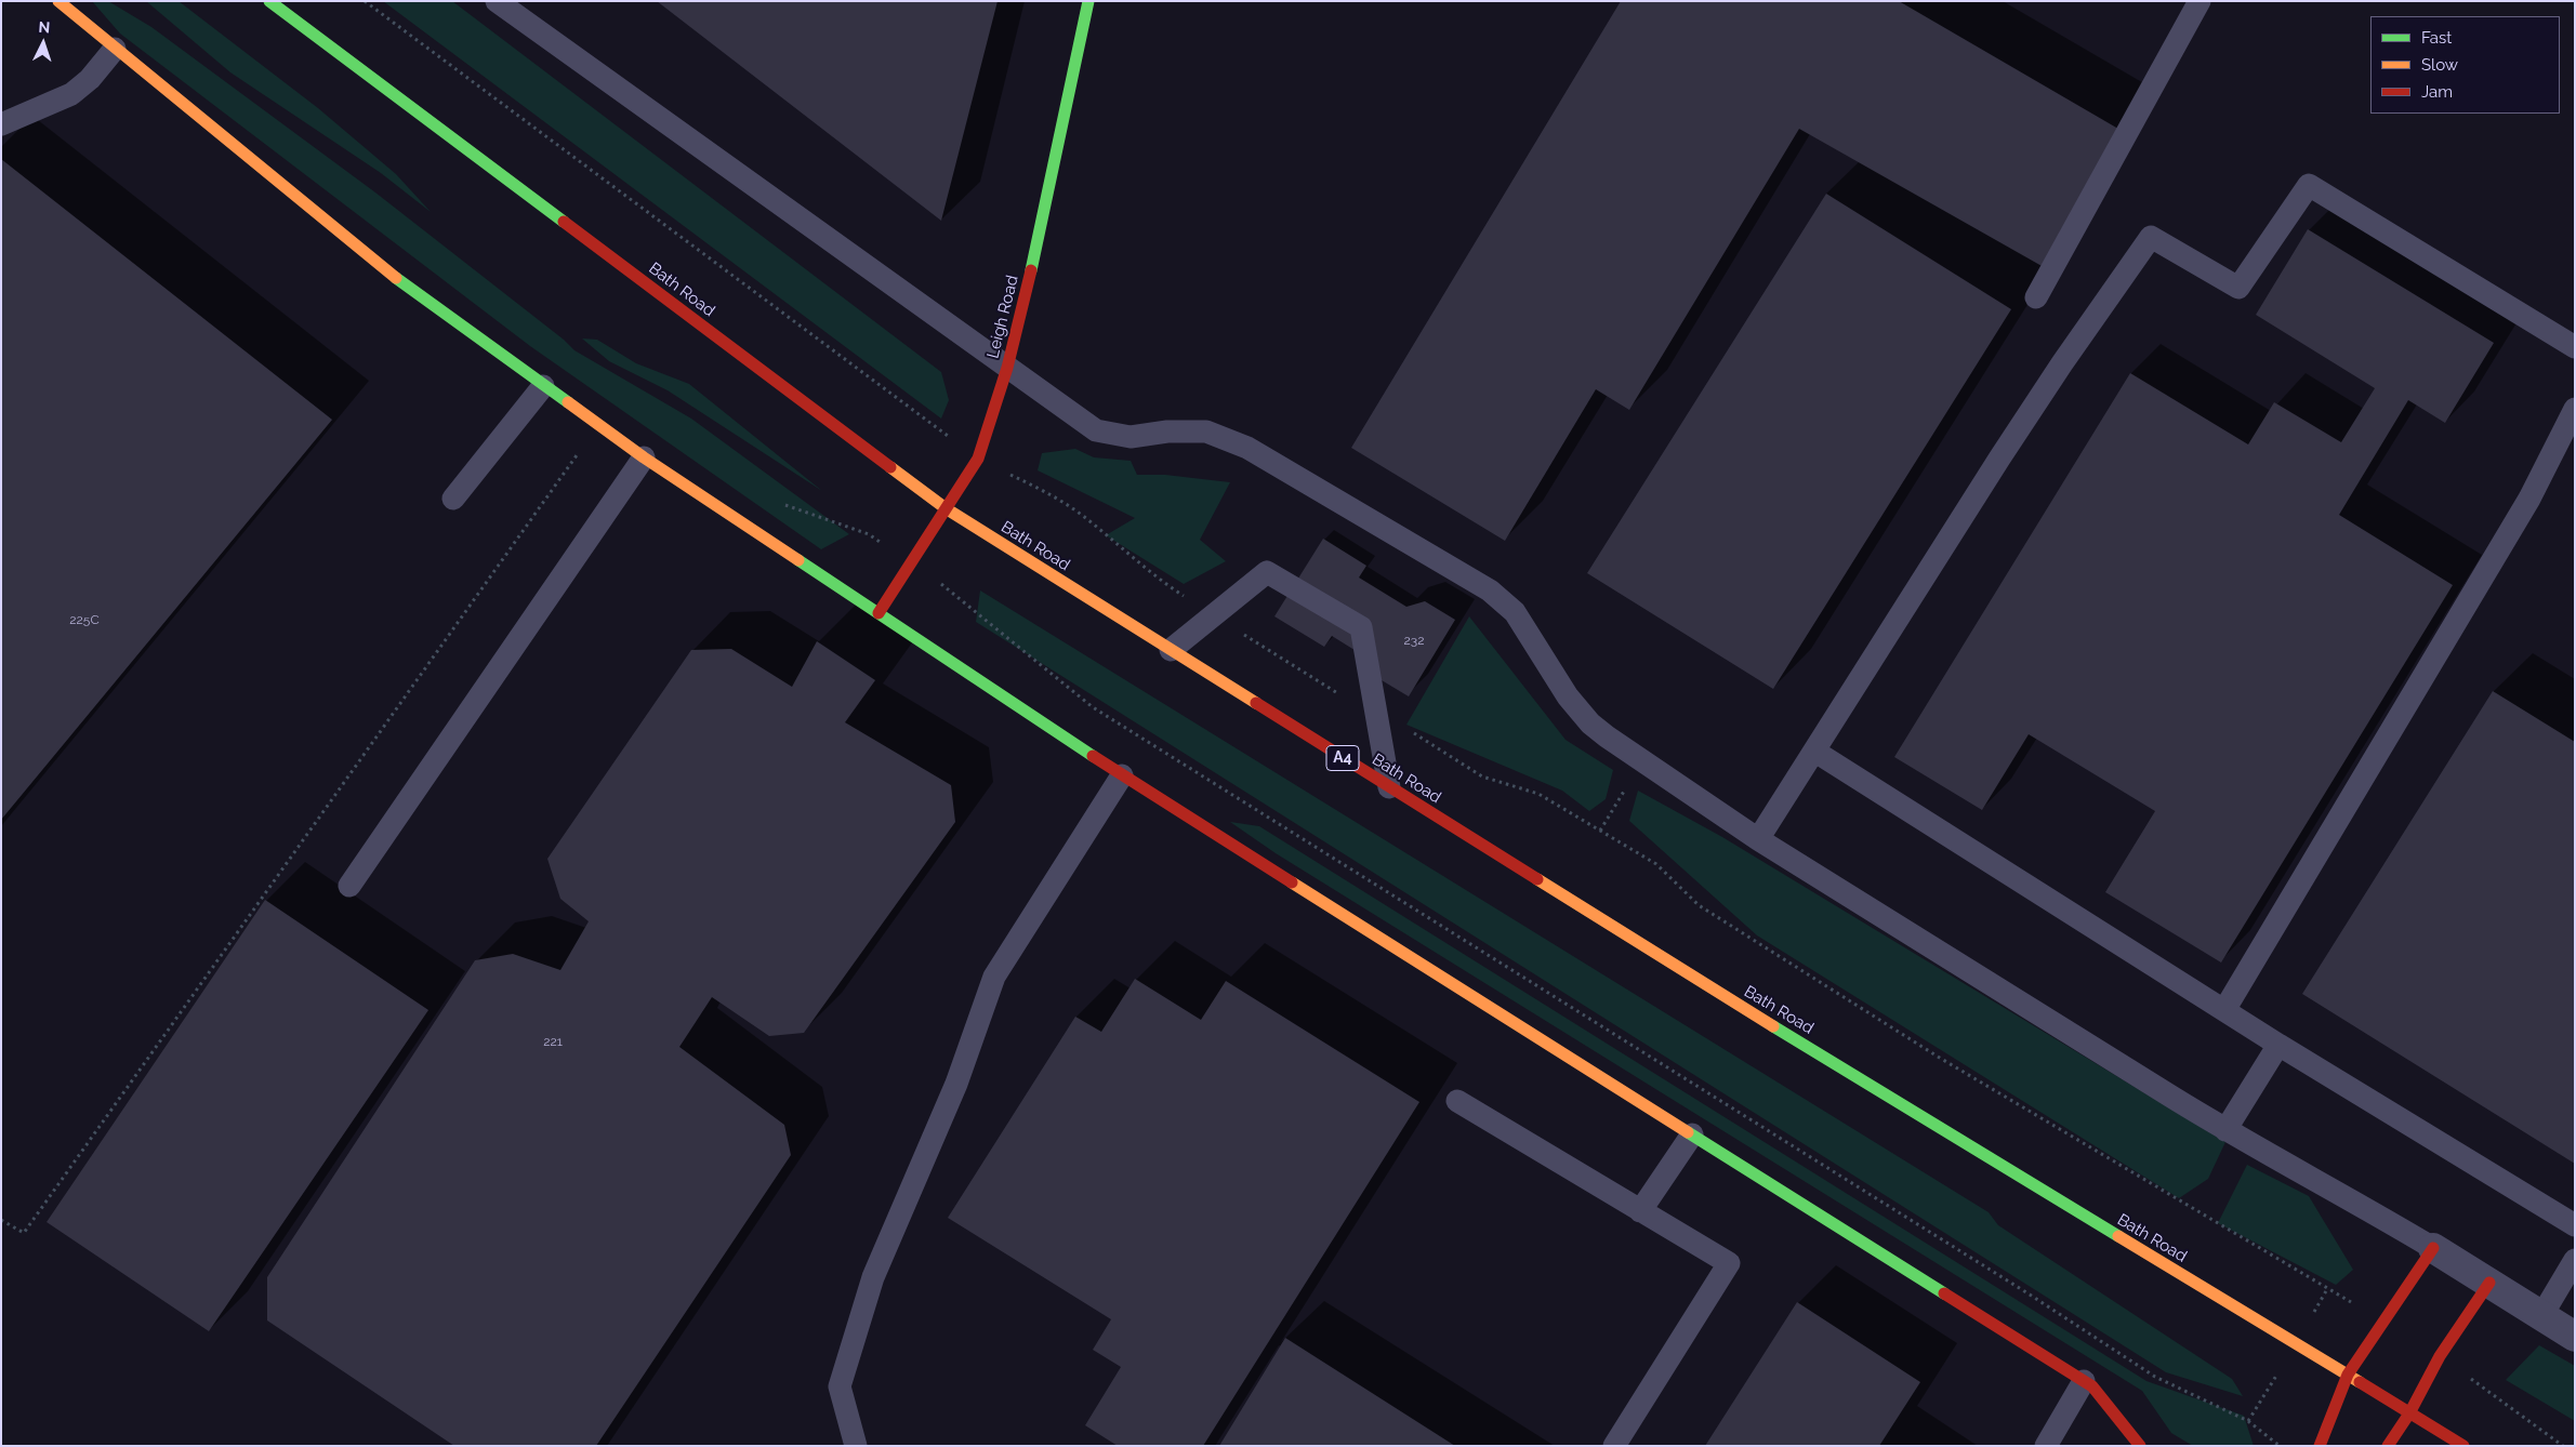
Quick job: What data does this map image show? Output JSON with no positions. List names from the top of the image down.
{
  "streets": {
    "street": ["Bath Road", "Leigh Road", "A4"]
  },
  "crossings": [
    ["Bath Road", "Leigh Road"]
  ],
  "house_numbers": ["225C", "232", "221"],
  "legend": ["Fast", "Slow", "Jam"],
  "north": "top"
}
